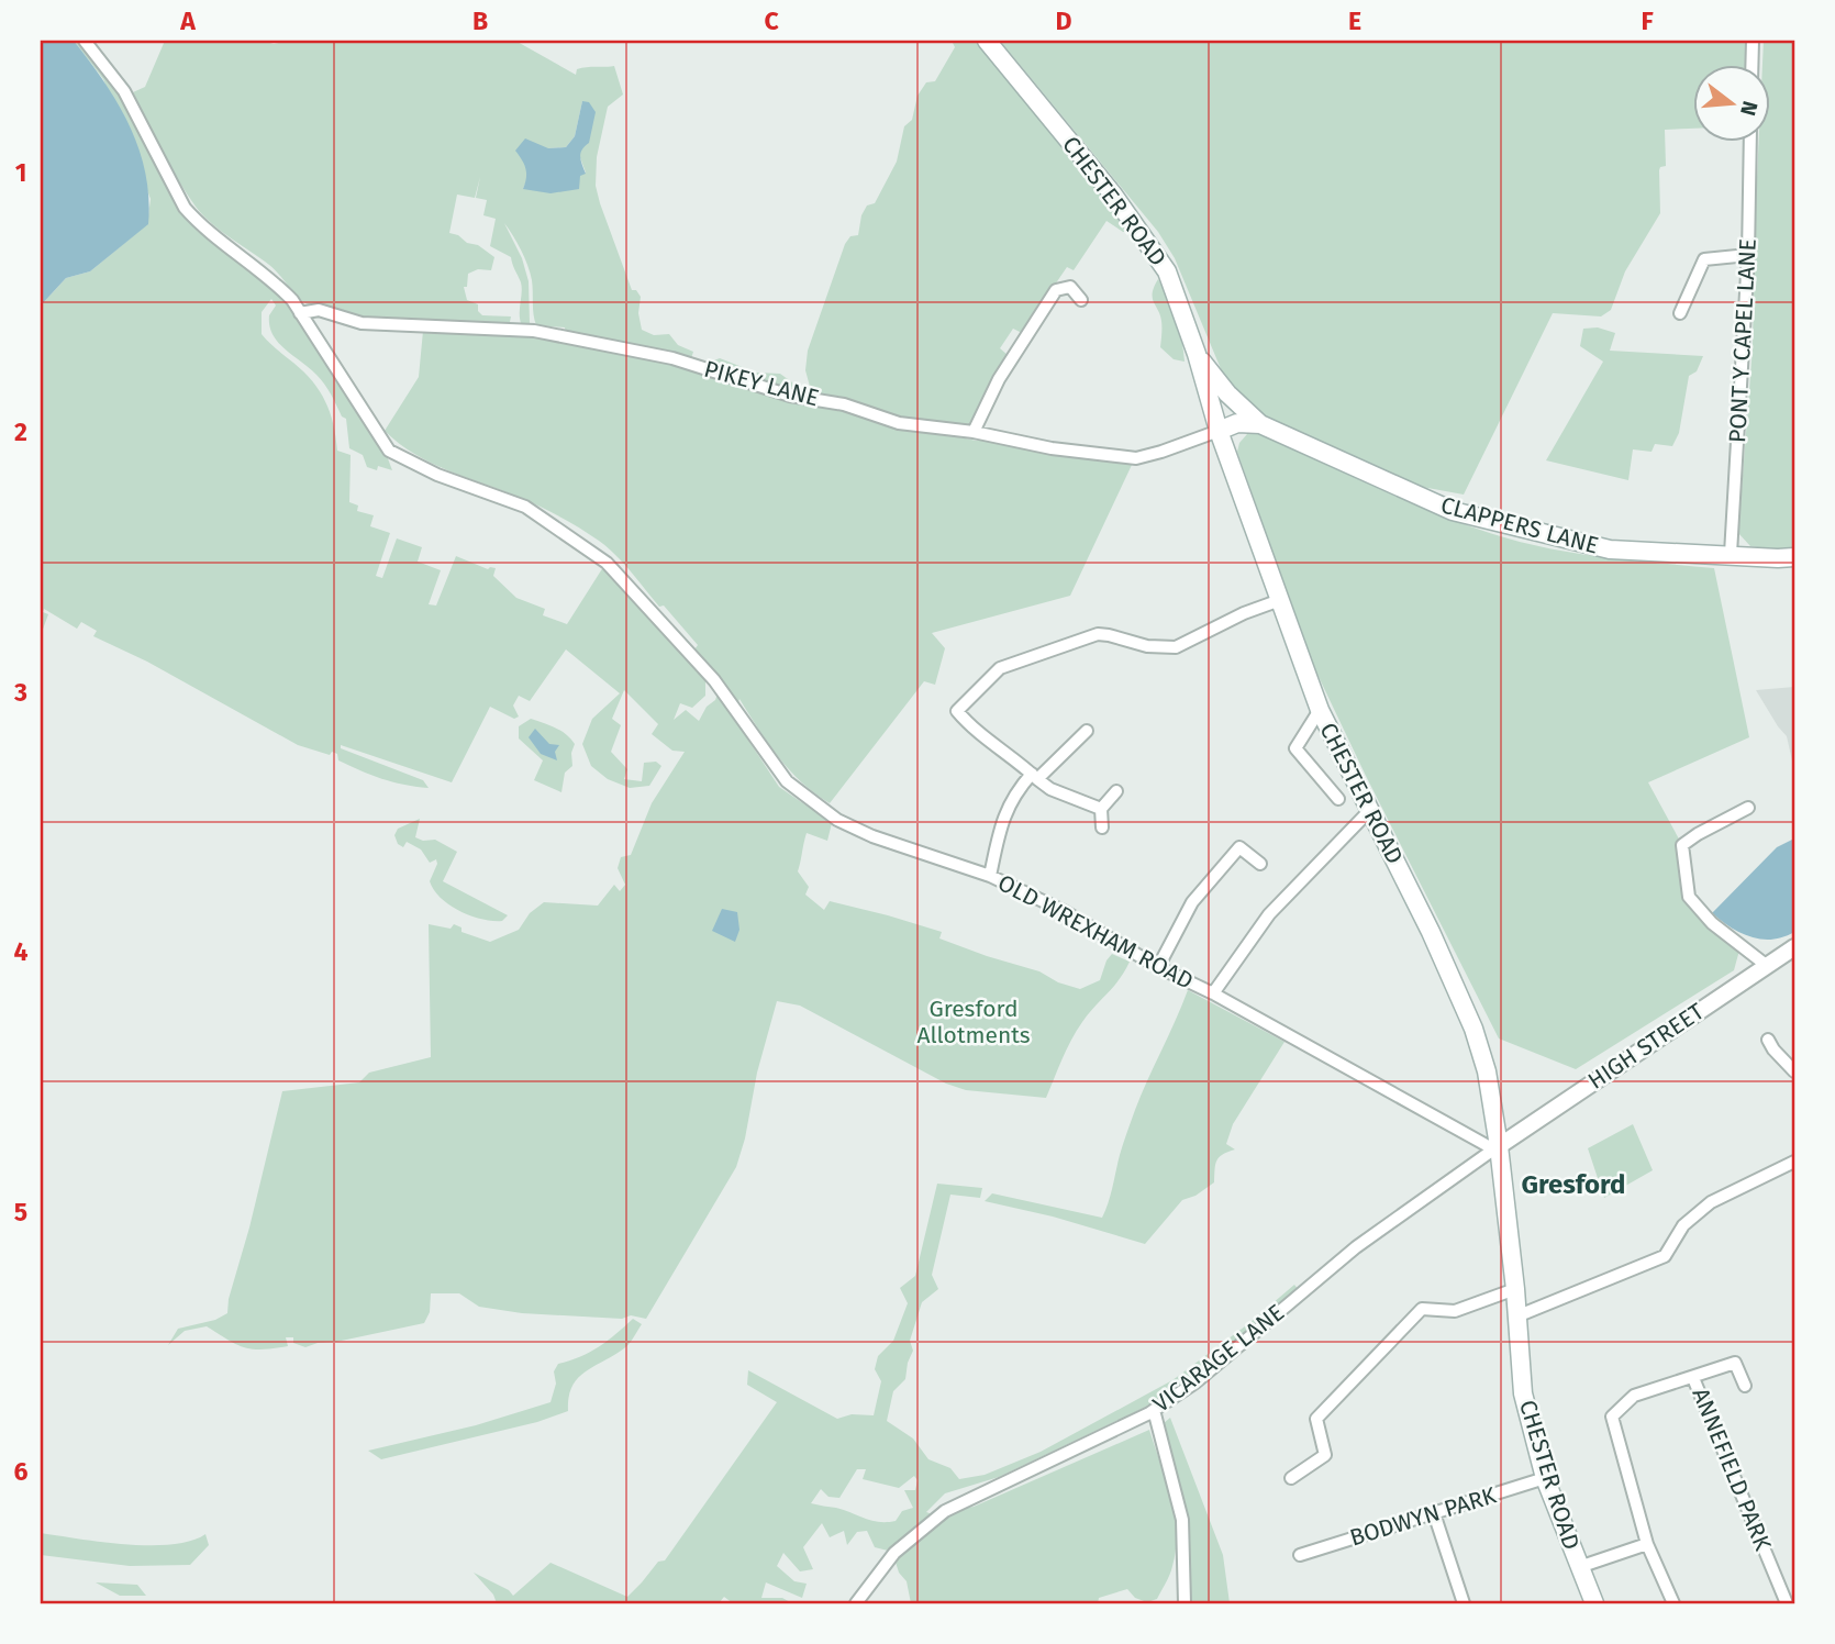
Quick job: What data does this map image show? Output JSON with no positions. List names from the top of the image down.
{
  "streets": {
    "main road": ["CHESTER ROAD", "CLAPPERS LANE"],
    "street": [
      "PONT Y CAPEL LANE",
      "PIKEY LANE",
      "OLD WREXHAM ROAD",
      "HIGH STREET",
      "VICARAGE LANE",
      "ANNEFIELD PARK",
      "BODWYN PARK"
    ]
  },
  "crossings": [
    ["CHESTER ROAD", "PIKEY LANE"],
    ["CHESTER ROAD", "CLAPPERS LANE"],
    ["CHESTER ROAD", "OLD WREXHAM ROAD"],
    ["CHESTER ROAD", "HIGH STREET"],
    ["CHESTER ROAD", "VICARAGE LANE"],
    ["CHESTER ROAD", "BODWYN PARK"],
    ["PONT Y CAPEL LANE", "CLAPPERS LANE"],
    ["PIKEY LANE", "OLD WREXHAM ROAD"],
    ["OLD WREXHAM ROAD", "HIGH STREET"],
    ["OLD WREXHAM ROAD", "VICARAGE LANE"],
    ["HIGH STREET", "VICARAGE LANE"]
  ],
  "districts": ["Gresford"],
  "parks": ["Gresford Allotments"],
  "north": "right",
  "grid": {
    "columns": [
      "A",
      "B",
      "C",
      "D",
      "E",
      "F"
    ],
    "rows": [
      "1",
      "2",
      "3",
      "4",
      "5",
      "6"
    ]
  }
}
